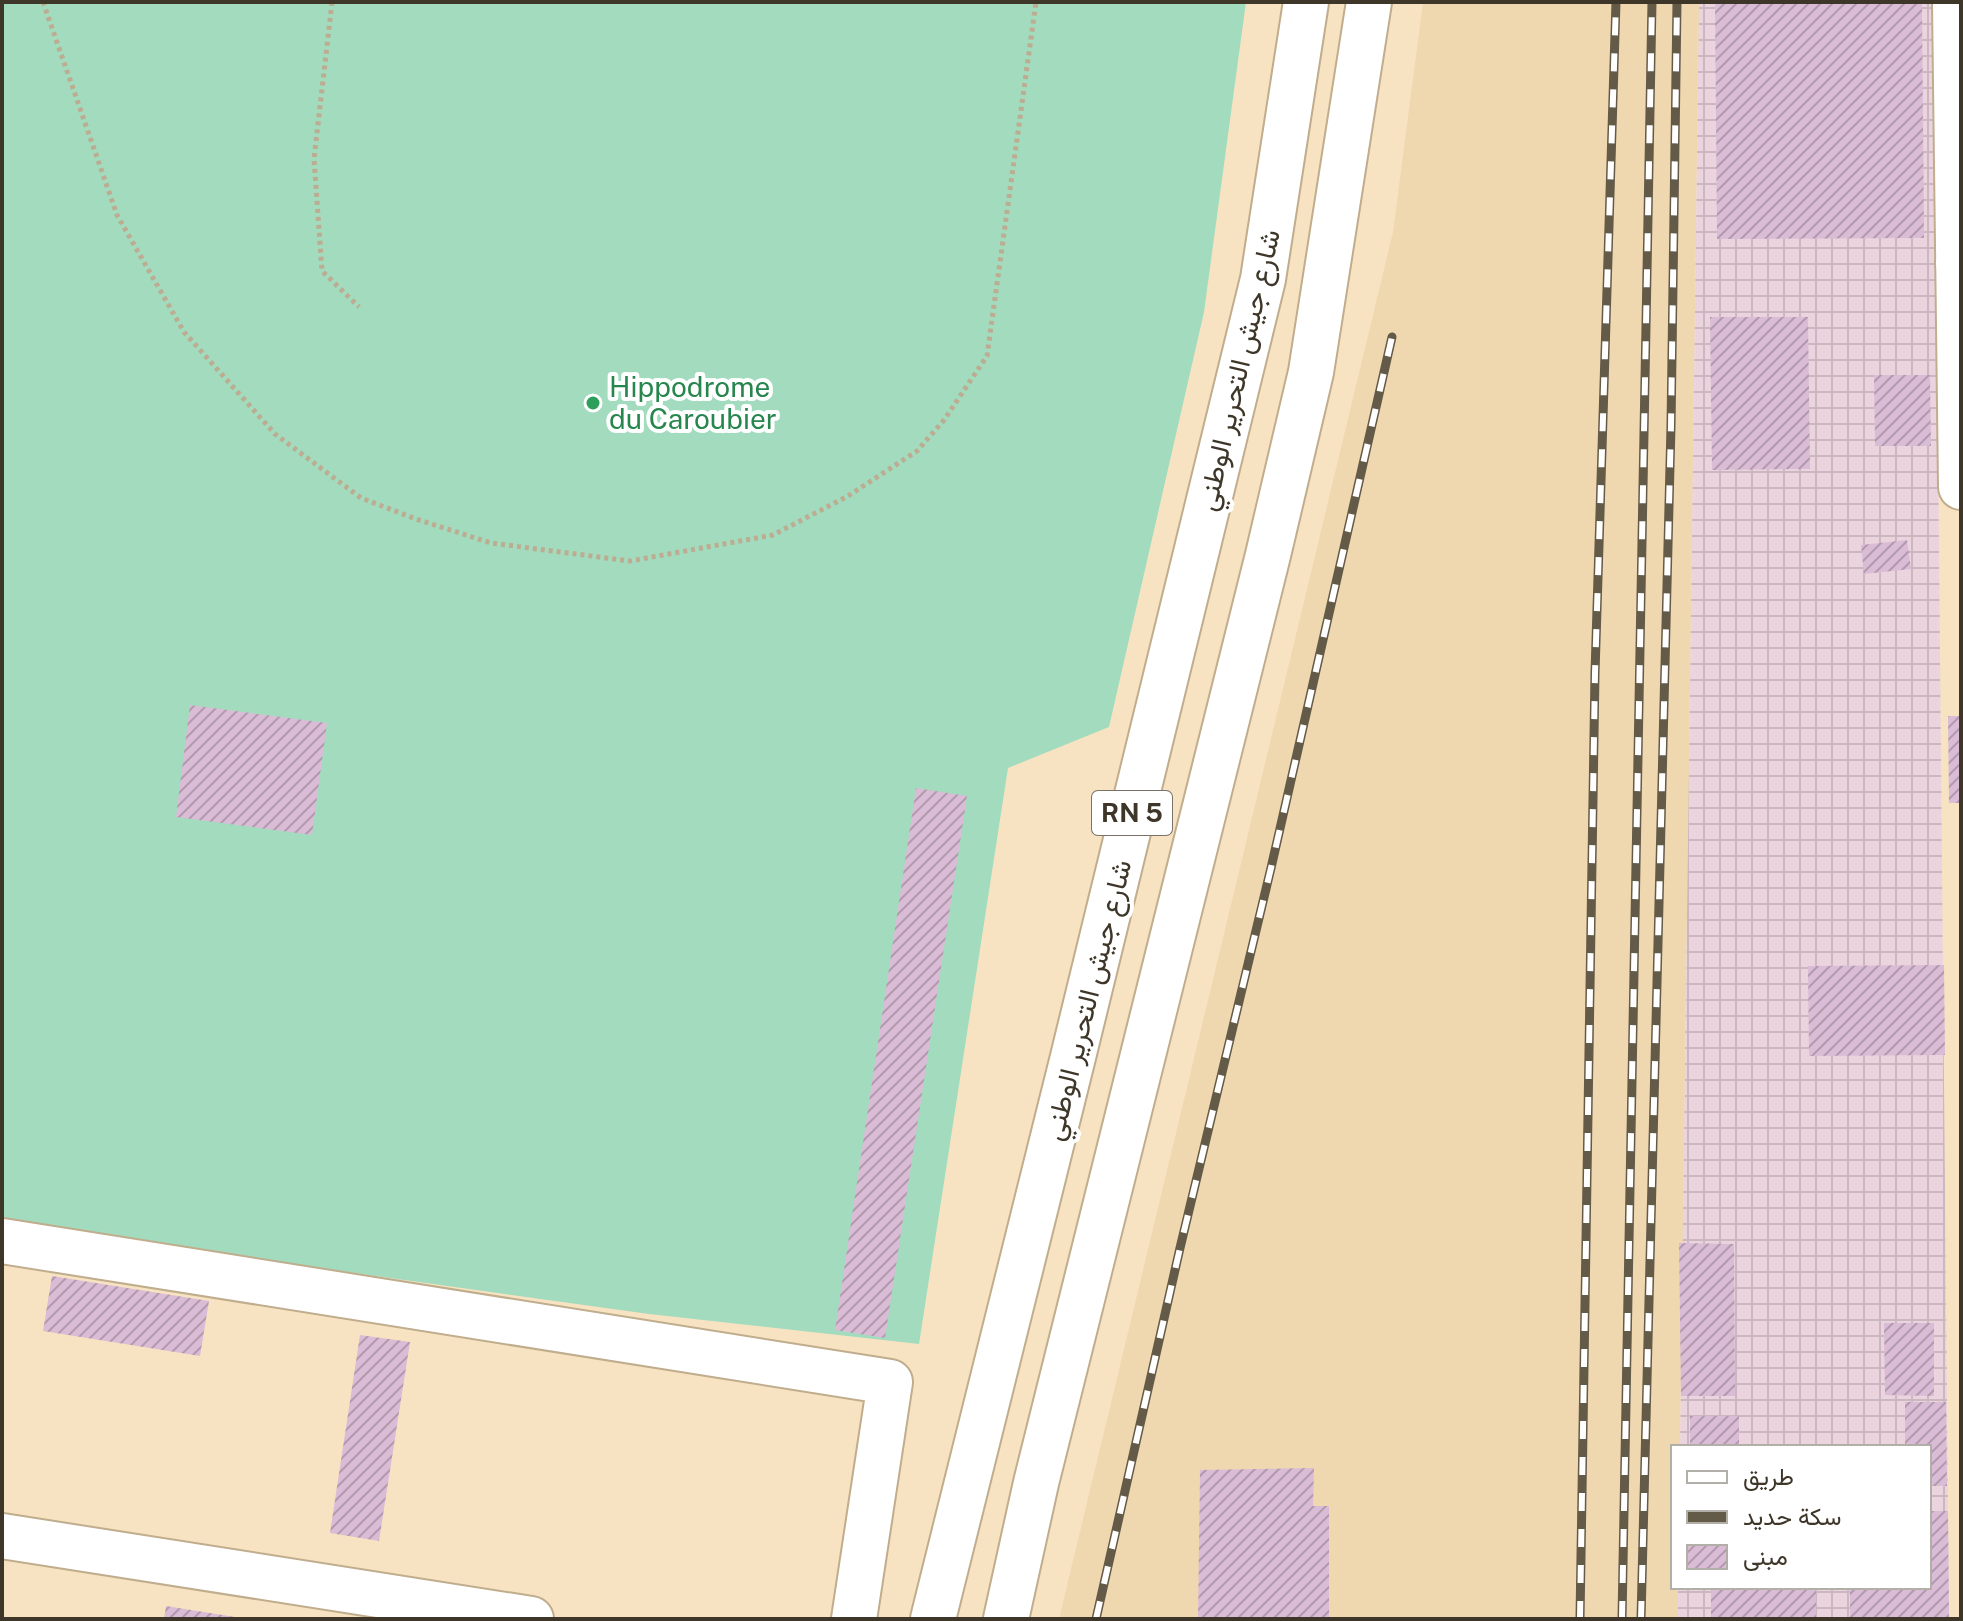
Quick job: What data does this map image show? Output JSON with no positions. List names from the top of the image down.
{
  "streets": {
    "main road": ["شارع جيش التحرير الوطني", "RN 5"]
  },
  "places": ["Hippodrome du Caroubier"],
  "legend": ["طريق", "سكة حديد", "مبنى"]
}
